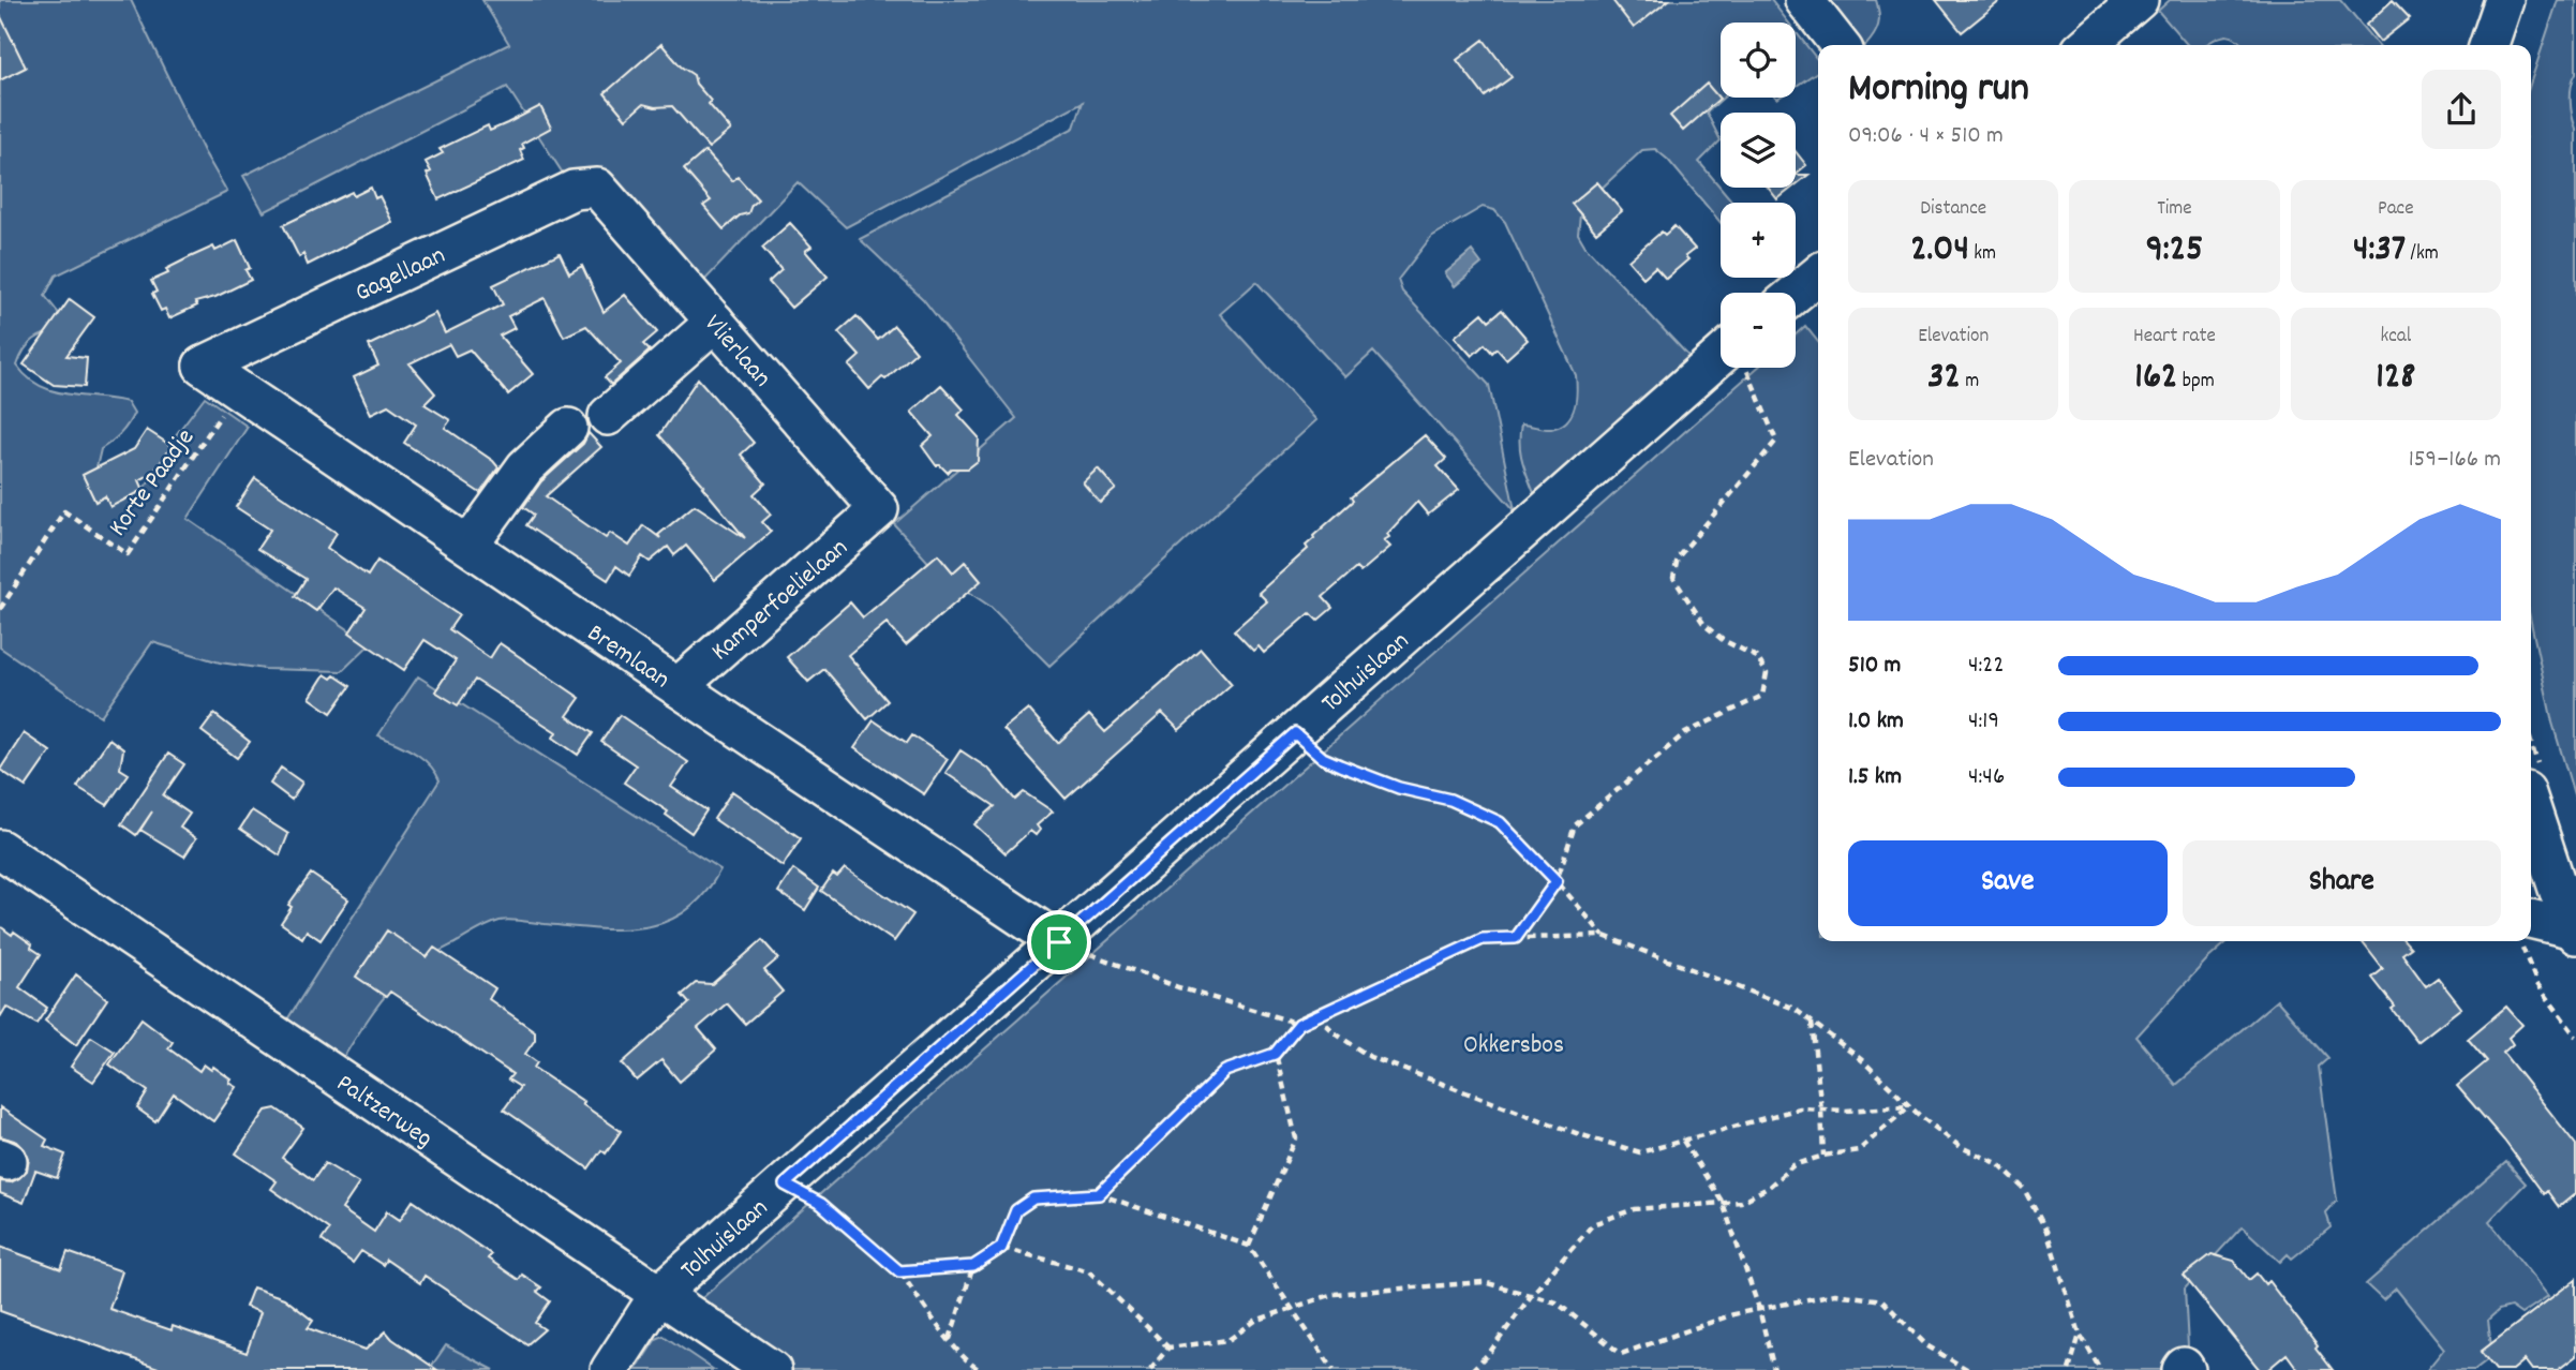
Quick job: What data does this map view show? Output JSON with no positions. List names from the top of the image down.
{
  "streets": {
    "street": [
      "Gagellaan",
      "Vlierlaan",
      "Kamperfoelielaan",
      "Bremlaan",
      "Tolhuislaan",
      "Paltzerweg"
    ],
    "path": ["Korte Paadje"]
  },
  "crossings": [
    ["Gagellaan", "Vlierlaan"],
    ["Gagellaan", "Bremlaan"],
    ["Vlierlaan", "Kamperfoelielaan"],
    ["Korte Paadje", "Bremlaan"],
    ["Kamperfoelielaan", "Bremlaan"],
    ["Bremlaan", "Tolhuislaan"],
    ["Tolhuislaan", "Paltzerweg"]
  ],
  "parks": ["Okkersbos"],
  "page": {
    "map_buttons": ["+", "−"],
    "heading": ["Morning run", "09:06 · 4 × 510 m"],
    "stats": [
      ["Distance", "2.04 km"],
      ["Time", "9:25"],
      ["Pace", "4:37 /km"],
      ["Elevation", "32 m"],
      ["Heart rate", "162 bpm"],
      ["kcal", "128"]
    ],
    "chart": ["Elevation", "159–166 m"],
    "list": [
      {
        "name": "510 m",
        "note": "4:22"
      },
      {
        "name": "1.0 km",
        "note": "4:19"
      },
      {
        "name": "1.5 km",
        "note": "4:46"
      }
    ],
    "buttons": ["Save", "Share"]
  }
}
